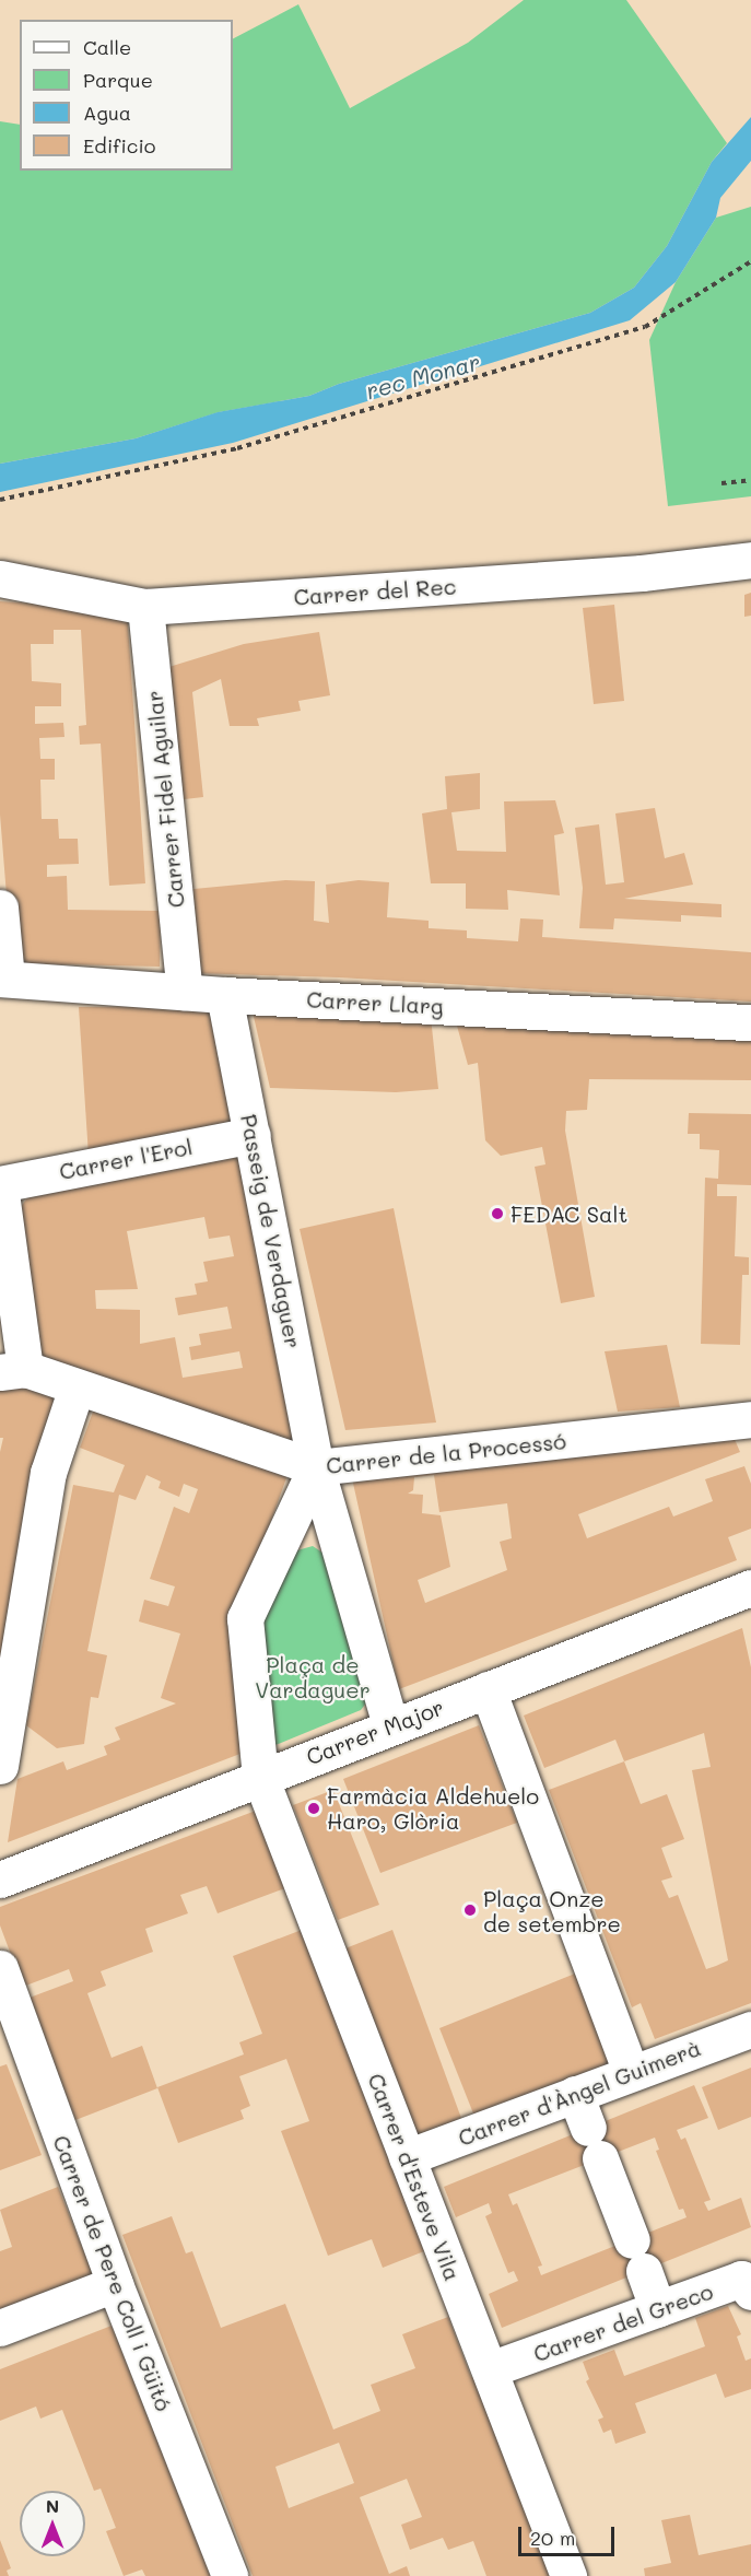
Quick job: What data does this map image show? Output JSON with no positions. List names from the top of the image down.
{
  "streets": {
    "street": [
      "Carrer del Rec",
      "Carrer Fidel Aguilar",
      "Carrer Llarg",
      "Carrer l'Erol",
      "Passeig de Verdaguer",
      "Carrer de la Processó",
      "Carrer Major",
      "Carrer d'Àngel Guimerà",
      "Carrer d'Esteve Vila",
      "Carrer de Pere Coll i Güitó",
      "Carrer del Greco"
    ]
  },
  "crossings": [
    ["Carrer del Rec", "Carrer Fidel Aguilar"],
    ["Carrer Fidel Aguilar", "Carrer Llarg"],
    ["Carrer Llarg", "Passeig de Verdaguer"],
    ["Carrer l'Erol", "Passeig de Verdaguer"],
    ["Passeig de Verdaguer", "Carrer de la Processó"],
    ["Passeig de Verdaguer", "Carrer Major"],
    ["Passeig de Verdaguer", "Carrer d'Esteve Vila"],
    ["Carrer de la Processó", "Carrer d'Esteve Vila"],
    ["Carrer Major", "Carrer d'Esteve Vila"],
    ["Carrer d'Àngel Guimerà", "Carrer d'Esteve Vila"],
    ["Carrer d'Esteve Vila", "Carrer del Greco"]
  ],
  "water": ["rec Monar"],
  "parks": ["Plaça de Vardaguer"],
  "places": ["FEDAC Salt", "Farmàcia Aldehuelo Haro, Glòria", "Plaça Onze de setembre"],
  "legend": [
    "Calle",
    "Parque",
    "Agua",
    "Edificio"
  ],
  "scale_bar": "20 m",
  "north": "top"
}
